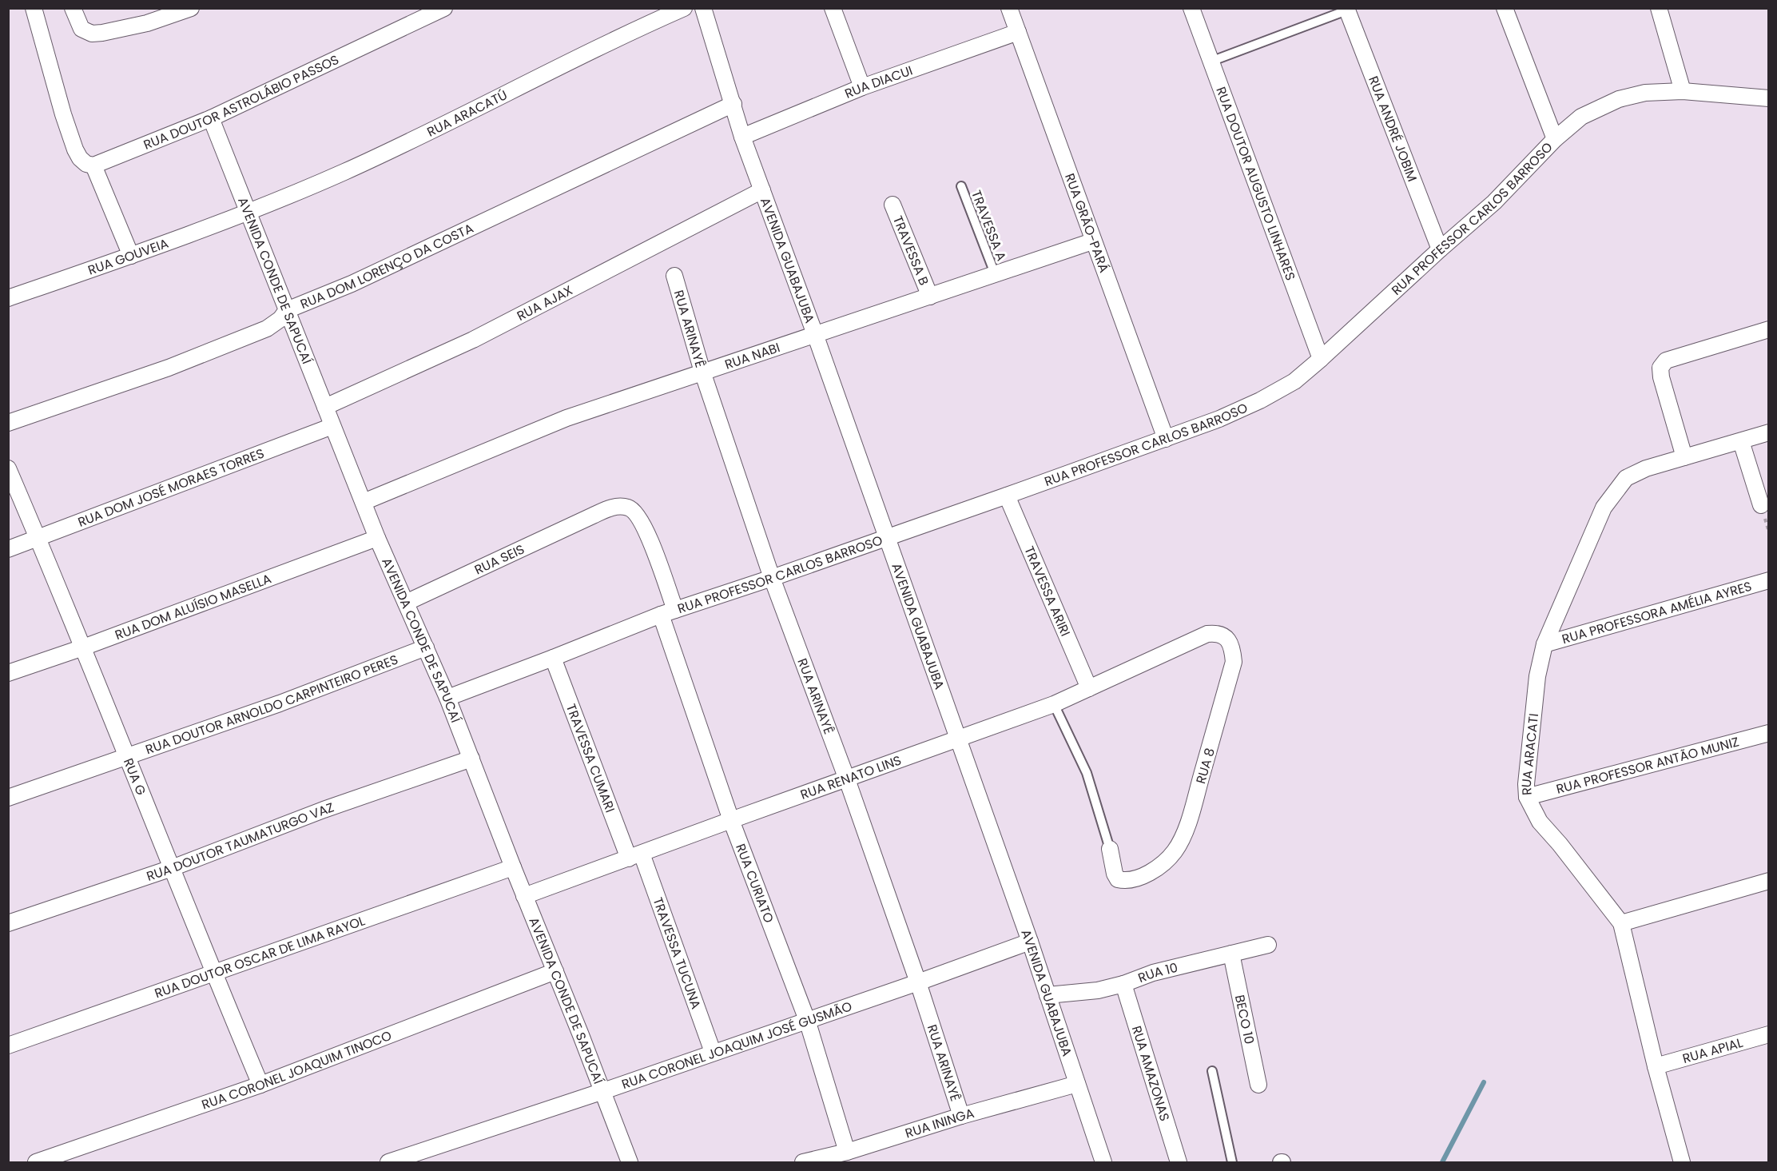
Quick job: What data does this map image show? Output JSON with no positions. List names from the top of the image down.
{
  "streets": {
    "street": [
      "RUA DIACUI",
      "RUA DOUTOR ASTROLÁBIO PASSOS",
      "RUA ARACATÚ",
      "RUA ANDRÉ JOBIM",
      "RUA DOUTOR AUGUSTO LINHARES",
      "RUA PROFESSOR CARLOS BARROSO",
      "RUA GRÃO-PARÁ",
      "TRAVESSA B",
      "RUA GOUVEIA",
      "AVENIDA GUABAJUBA",
      "RUA DOM LORENÇO DA COSTA",
      "AVENIDA CONDE DE SAPUCAÍ",
      "RUA AJAX",
      "RUA ARINAYÊ",
      "RUA NABI",
      "RUA DOM JOSÉ MORAES TORRES",
      "RUA SEIS",
      "TRAVESSA ARIRI",
      "RUA DOM ALUÍSIO MASELLA",
      "RUA PROFESSORA AMÉLIA AYRES",
      "RUA DOUTOR ARNOLDO CARPINTEIRO PERES",
      "RUA ARACATI",
      "TRAVESSA CUMARI",
      "RUA PROFESSOR ANTÃO MUNIZ",
      "RUA 8",
      "RUA G",
      "RUA RENATO LINS",
      "RUA DOUTOR TAUMATURGO VAZ",
      "RUA CURIATO",
      "TRAVESSA TUCUNA",
      "RUA DOUTOR OSCAR DE LIMA RAYOL",
      "RUA 10",
      "BECO 10",
      "RUA CORONEL JOAQUIM JOSÉ GUSMÃO",
      "RUA APIAL",
      "RUA CORONEL JOAQUIM TINOCO",
      "RUA AMAZONAS",
      "RUA ININGA"
    ],
    "lane": ["TRAVESSA A"]
  },
  "crossings": [
    ["RUA DIACUI", "RUA GRÃO-PARÁ"],
    ["RUA DIACUI", "AVENIDA GUABAJUBA"],
    ["RUA DOUTOR ASTROLÁBIO PASSOS", "AVENIDA CONDE DE SAPUCAÍ"],
    ["RUA ARACATÚ", "RUA GOUVEIA"],
    ["RUA ARACATÚ", "AVENIDA CONDE DE SAPUCAÍ"],
    ["RUA ANDRÉ JOBIM", "RUA PROFESSOR CARLOS BARROSO"],
    ["RUA DOUTOR AUGUSTO LINHARES", "RUA PROFESSOR CARLOS BARROSO"],
    ["RUA PROFESSOR CARLOS BARROSO", "RUA GRÃO-PARÁ"],
    ["RUA PROFESSOR CARLOS BARROSO", "AVENIDA GUABAJUBA"],
    ["RUA PROFESSOR CARLOS BARROSO", "AVENIDA CONDE DE SAPUCAÍ"],
    ["RUA PROFESSOR CARLOS BARROSO", "RUA ARINAYÊ"],
    ["RUA PROFESSOR CARLOS BARROSO", "TRAVESSA ARIRI"],
    ["RUA PROFESSOR CARLOS BARROSO", "TRAVESSA CUMARI"],
    ["RUA PROFESSOR CARLOS BARROSO", "RUA CURIATO"],
    ["RUA GRÃO-PARÁ", "RUA NABI"],
    ["TRAVESSA A", "RUA NABI"],
    ["TRAVESSA B", "RUA NABI"],
    ["RUA GOUVEIA", "AVENIDA CONDE DE SAPUCAÍ"],
    ["AVENIDA GUABAJUBA", "RUA DOM LORENÇO DA COSTA"],
    ["AVENIDA GUABAJUBA", "RUA AJAX"],
    ["AVENIDA GUABAJUBA", "RUA NABI"],
    ["AVENIDA GUABAJUBA", "RUA RENATO LINS"],
    ["AVENIDA GUABAJUBA", "RUA 10"],
    ["AVENIDA GUABAJUBA", "RUA CORONEL JOAQUIM JOSÉ GUSMÃO"],
    ["AVENIDA GUABAJUBA", "RUA ININGA"],
    ["RUA DOM LORENÇO DA COSTA", "AVENIDA CONDE DE SAPUCAÍ"],
    ["AVENIDA CONDE DE SAPUCAÍ", "RUA AJAX"],
    ["AVENIDA CONDE DE SAPUCAÍ", "RUA NABI"],
    ["AVENIDA CONDE DE SAPUCAÍ", "RUA DOM JOSÉ MORAES TORRES"],
    ["AVENIDA CONDE DE SAPUCAÍ", "RUA SEIS"],
    ["AVENIDA CONDE DE SAPUCAÍ", "RUA DOM ALUÍSIO MASELLA"],
    ["AVENIDA CONDE DE SAPUCAÍ", "RUA DOUTOR ARNOLDO CARPINTEIRO PERES"],
    ["AVENIDA CONDE DE SAPUCAÍ", "RUA RENATO LINS"],
    ["AVENIDA CONDE DE SAPUCAÍ", "RUA DOUTOR TAUMATURGO VAZ"],
    ["AVENIDA CONDE DE SAPUCAÍ", "RUA DOUTOR OSCAR DE LIMA RAYOL"],
    ["AVENIDA CONDE DE SAPUCAÍ", "RUA CORONEL JOAQUIM JOSÉ GUSMÃO"],
    ["AVENIDA CONDE DE SAPUCAÍ", "RUA CORONEL JOAQUIM TINOCO"],
    ["RUA ARINAYÊ", "RUA NABI"],
    ["RUA ARINAYÊ", "RUA RENATO LINS"],
    ["RUA ARINAYÊ", "RUA CORONEL JOAQUIM JOSÉ GUSMÃO"],
    ["RUA ARINAYÊ", "RUA ININGA"],
    ["RUA DOM JOSÉ MORAES TORRES", "RUA G"],
    ["RUA SEIS", "RUA CURIATO"],
    ["TRAVESSA ARIRI", "RUA RENATO LINS"],
    ["RUA DOM ALUÍSIO MASELLA", "RUA G"],
    ["RUA PROFESSORA AMÉLIA AYRES", "RUA ARACATI"],
    ["RUA DOUTOR ARNOLDO CARPINTEIRO PERES", "RUA G"],
    ["RUA ARACATI", "RUA PROFESSOR ANTÃO MUNIZ"],
    ["RUA ARACATI", "RUA APIAL"],
    ["TRAVESSA CUMARI", "RUA RENATO LINS"],
    ["TRAVESSA CUMARI", "TRAVESSA TUCUNA"],
    ["RUA 8", "RUA RENATO LINS"],
    ["RUA G", "RUA DOUTOR TAUMATURGO VAZ"],
    ["RUA G", "RUA DOUTOR OSCAR DE LIMA RAYOL"],
    ["RUA G", "RUA CORONEL JOAQUIM TINOCO"],
    ["RUA RENATO LINS", "RUA CURIATO"],
    ["RUA RENATO LINS", "TRAVESSA TUCUNA"],
    ["RUA CURIATO", "RUA CORONEL JOAQUIM JOSÉ GUSMÃO"],
    ["RUA CURIATO", "RUA ININGA"],
    ["TRAVESSA TUCUNA", "RUA CORONEL JOAQUIM JOSÉ GUSMÃO"],
    ["RUA 10", "BECO 10"],
    ["RUA 10", "RUA AMAZONAS"]
  ]
}
